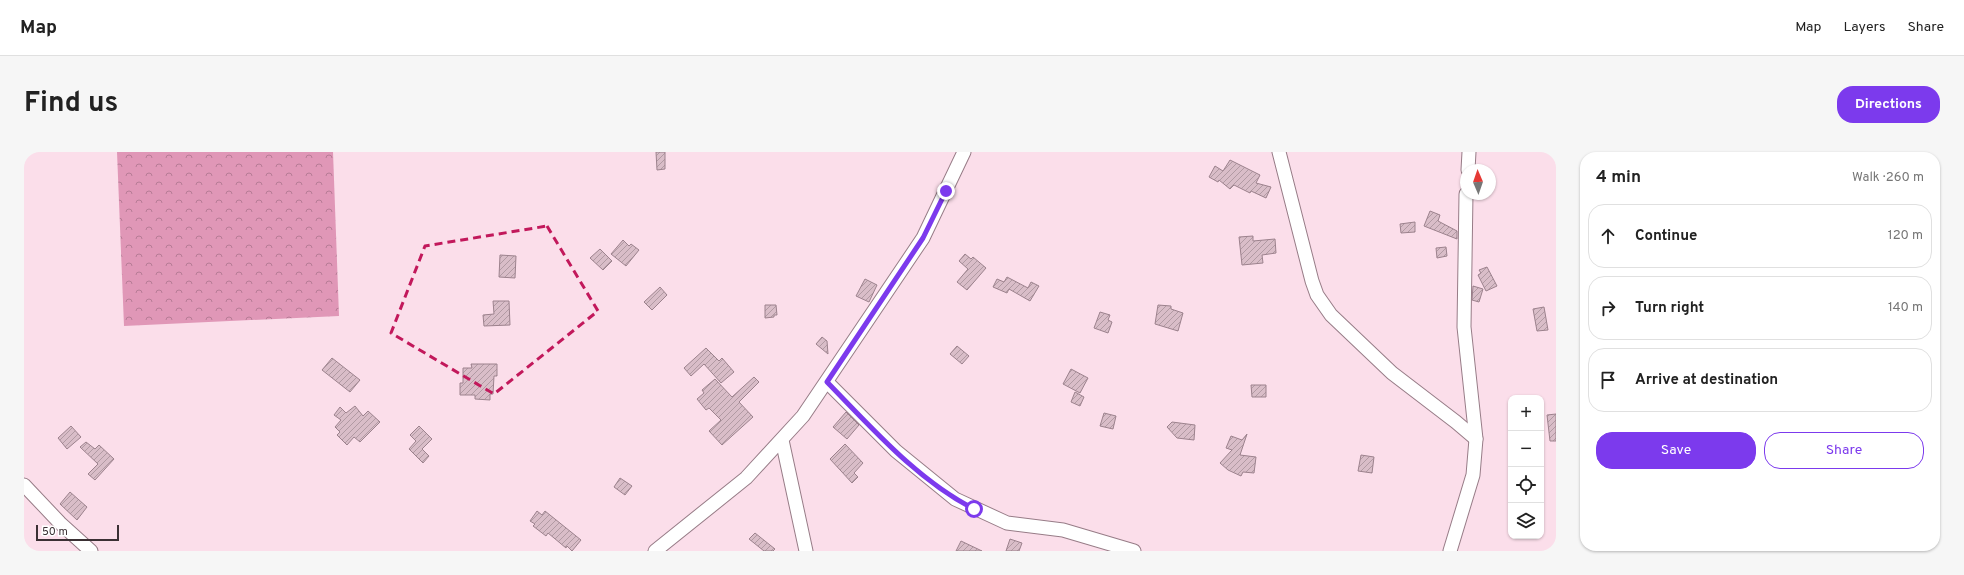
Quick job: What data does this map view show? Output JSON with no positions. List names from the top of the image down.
{
  "scale_bar": "50 m",
  "north": "top",
  "page": {
    "header": "Map",
    "nav": ["Map", "Layers", "Share"],
    "title": "Find us",
    "buttons": [
      "Directions",
      ["Save", "Share"]
    ],
    "heading": ["4 min", "Walk · 260 m"],
    "list": [
      ["Continue", "120 m"],
      ["Turn right", "140 m"],
      "Arrive at destination"
    ],
    "map_buttons": ["+", "−"],
    "scale": "50 m"
  }
}
